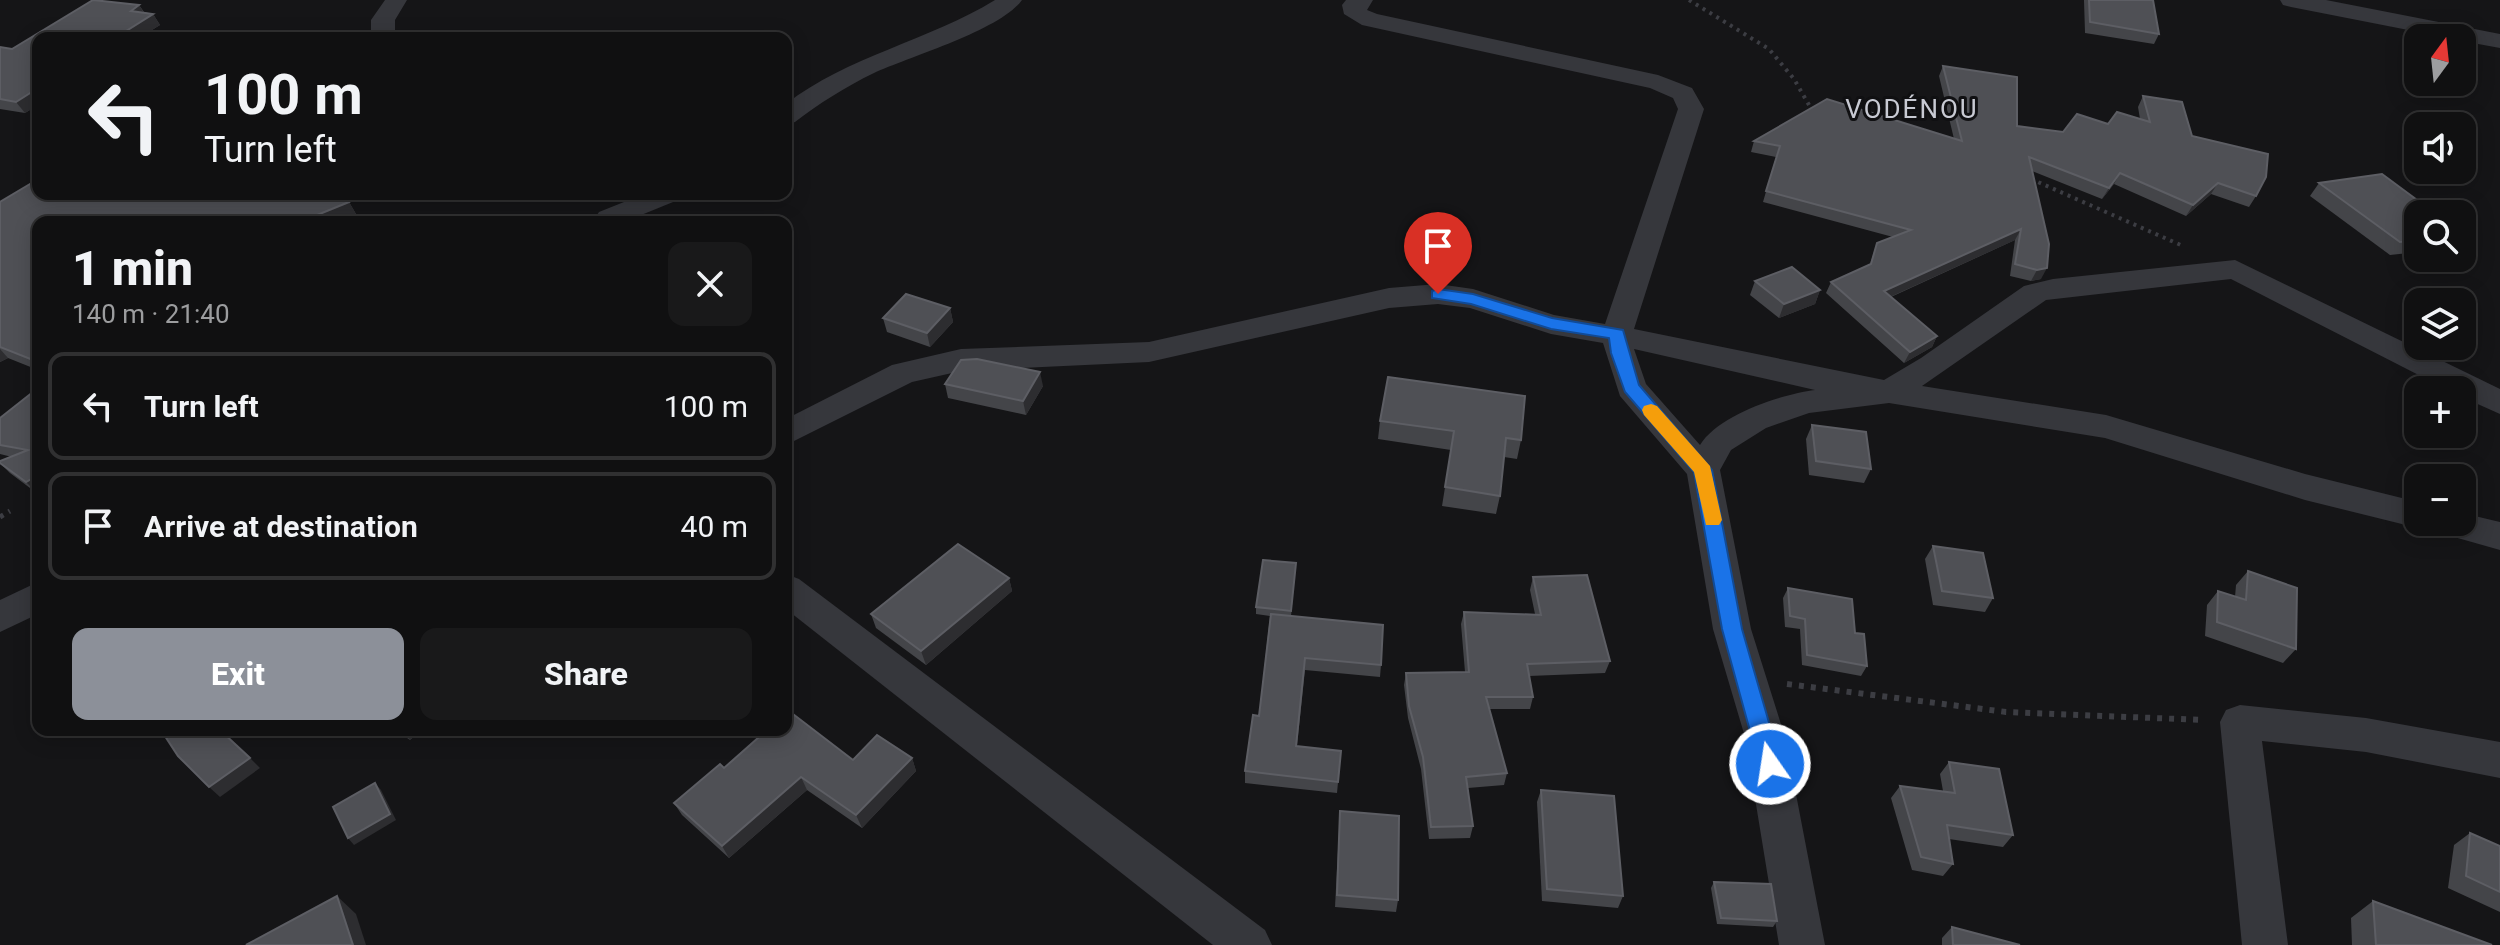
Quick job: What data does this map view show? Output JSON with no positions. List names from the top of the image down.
{
  "districts": ["VODÉNOU"],
  "north": "top",
  "page": {
    "map_buttons": ["+", "−"],
    "turn": ["100 m", "Turn left"],
    "heading": ["1 min", "140 m · 21:40"],
    "list": [
      {
        "name": "Turn left",
        "value": "100 m"
      },
      {
        "name": "Arrive at destination",
        "value": "40 m"
      }
    ],
    "buttons": ["Exit", "Share"]
  }
}
